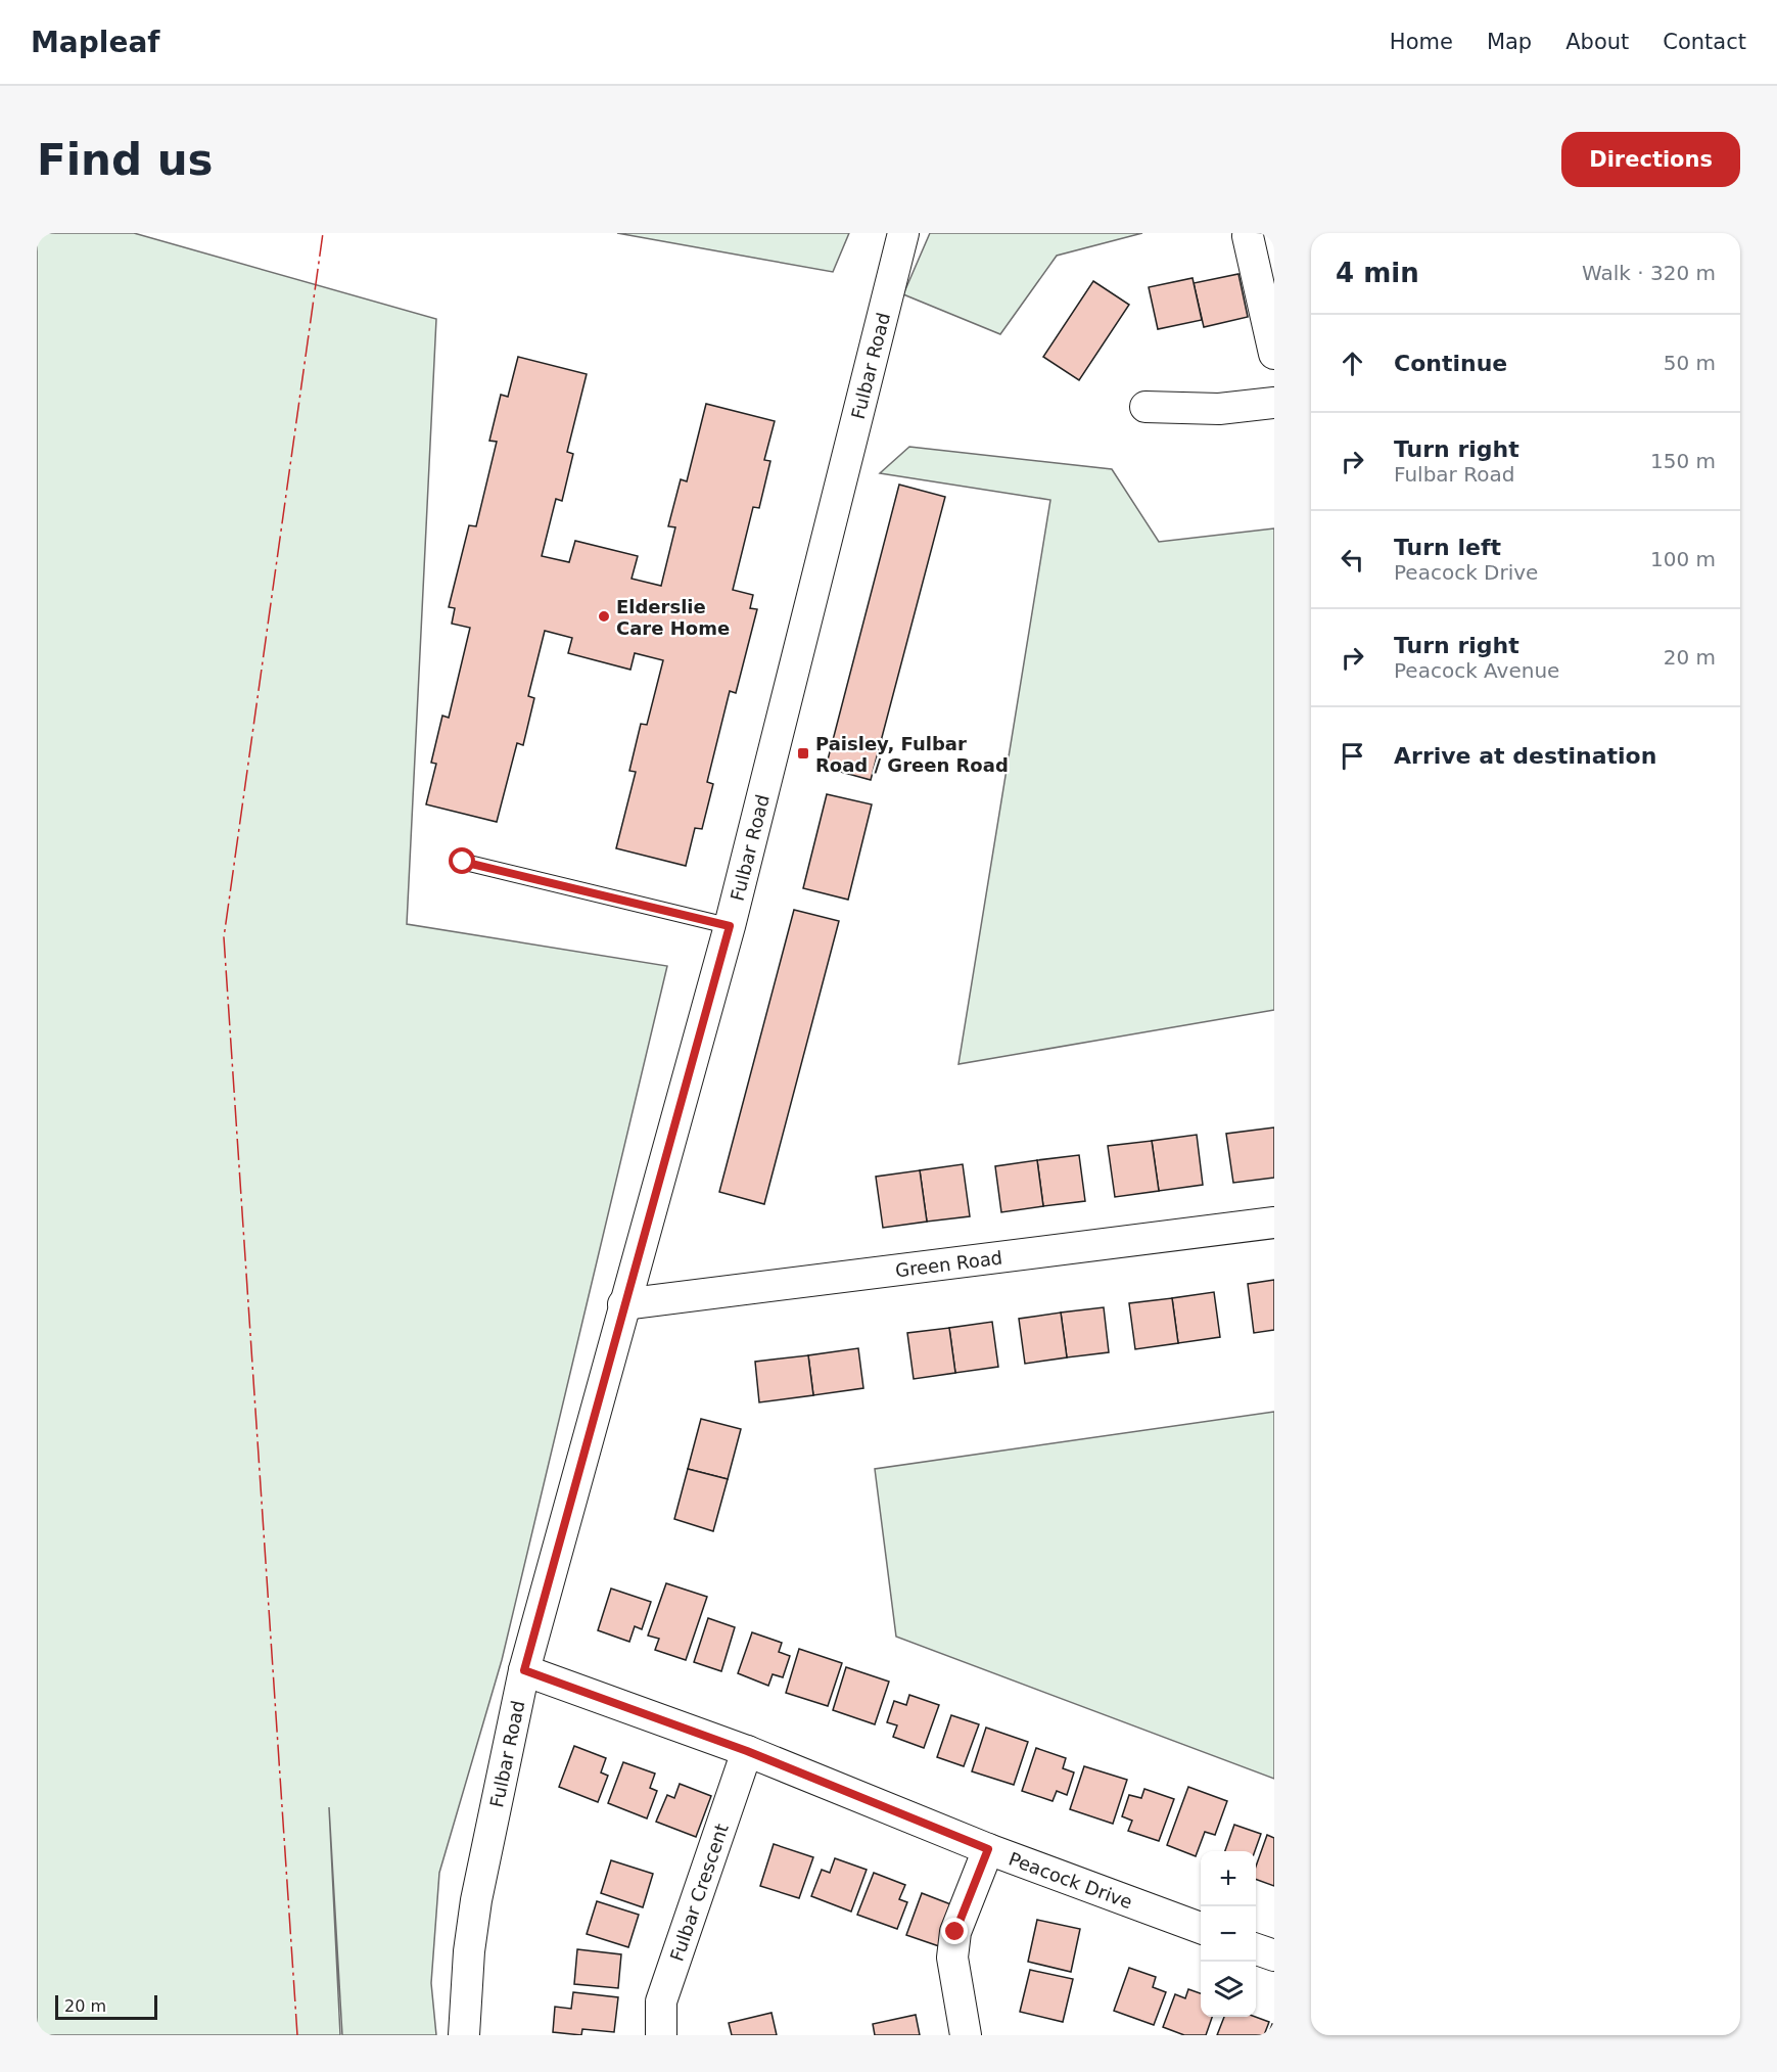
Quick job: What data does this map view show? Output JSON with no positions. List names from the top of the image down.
{
  "streets": {
    "street": [
      "Fulbar Road",
      "Green Road",
      "Peacock Drive",
      "Fulbar Crescent"
    ]
  },
  "crossings": [
    ["Fulbar Road", "Green Road"],
    ["Fulbar Road", "Peacock Drive"],
    ["Peacock Drive", "Fulbar Crescent"]
  ],
  "places": {
    "other": ["Elderslie Care Home"],
    "transit": ["Paisley, Fulbar Road / Green Road"]
  },
  "scale_bar": "20 m",
  "page": {
    "header": "Mapleaf",
    "nav": [
      "Home",
      "Map",
      "About",
      "Contact"
    ],
    "buttons": "Directions",
    "title": "Find us",
    "heading": ["4 min", "Walk · 320 m"],
    "list": [
      ["Continue", "50 m"],
      ["Turn right", "Fulbar Road", "150 m"],
      ["Turn left", "Peacock Drive", "100 m"],
      ["Turn right", "Peacock Avenue", "20 m"],
      "Arrive at destination"
    ],
    "map_buttons": ["+", "−"],
    "scale": "20 m"
  }
}
